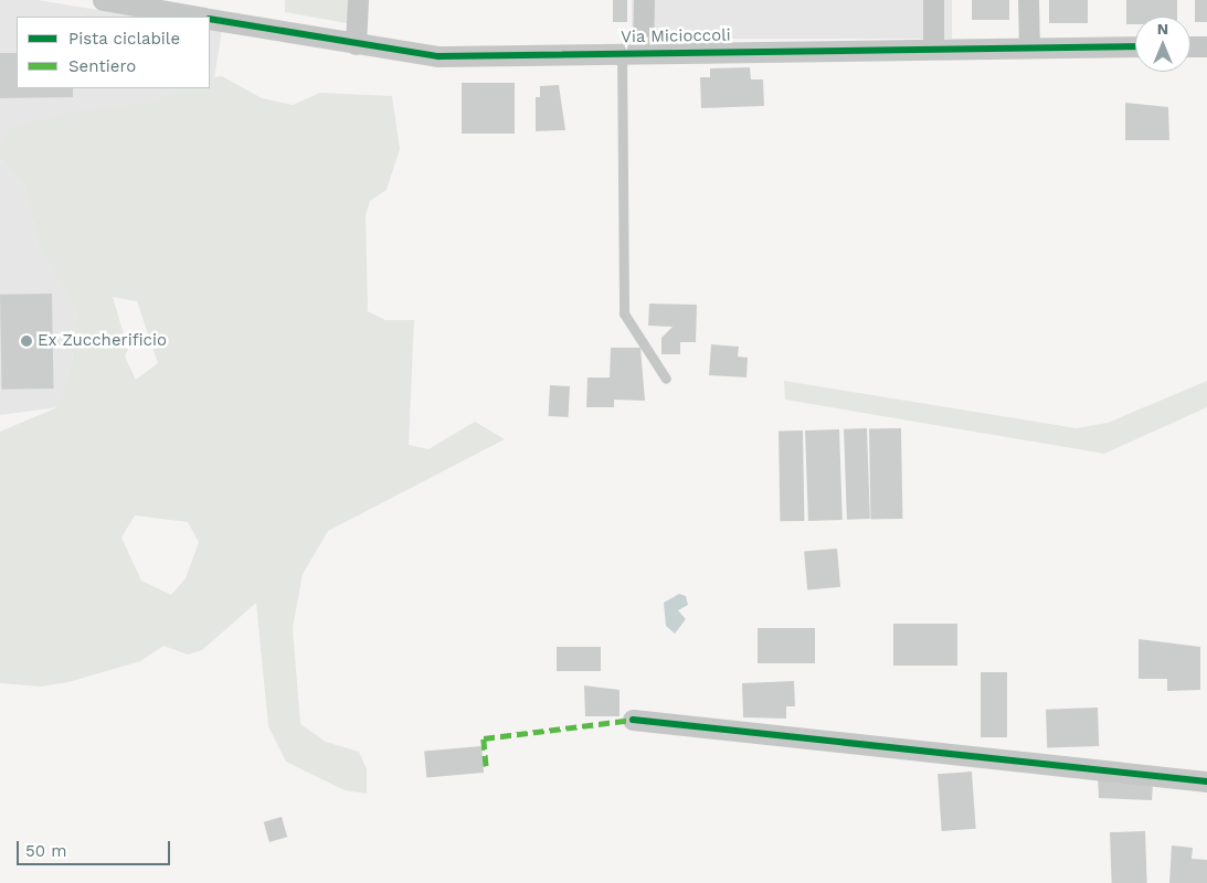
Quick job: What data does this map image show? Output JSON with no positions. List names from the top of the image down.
{
  "streets": {
    "street": ["Via Micioccoli"]
  },
  "places": ["Ex Zuccherificio"],
  "legend": ["Pista ciclabile", "Sentiero"],
  "scale_bar": "50 m",
  "north": "top"
}
